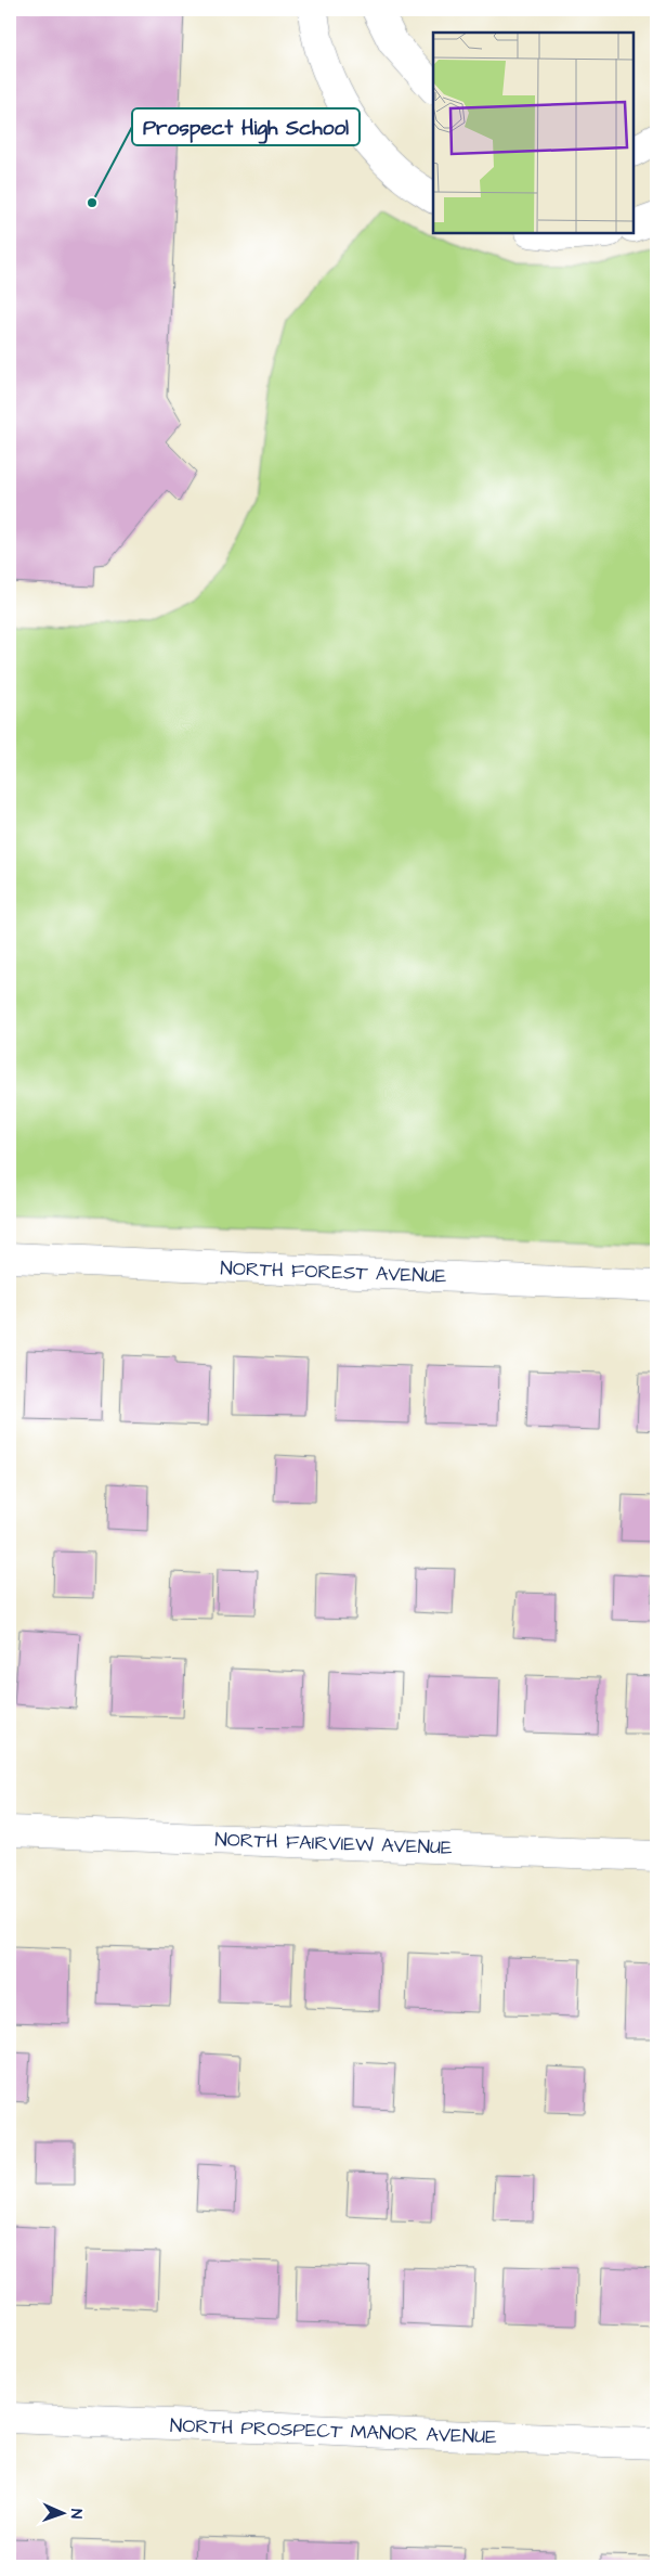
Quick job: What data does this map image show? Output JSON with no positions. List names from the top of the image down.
{
  "streets": {
    "street": ["NORTH FOREST AVENUE", "NORTH FAIRVIEW AVENUE", "NORTH PROSPECT MANOR AVENUE"]
  },
  "places": ["Prospect High School"],
  "north": "right"
}
